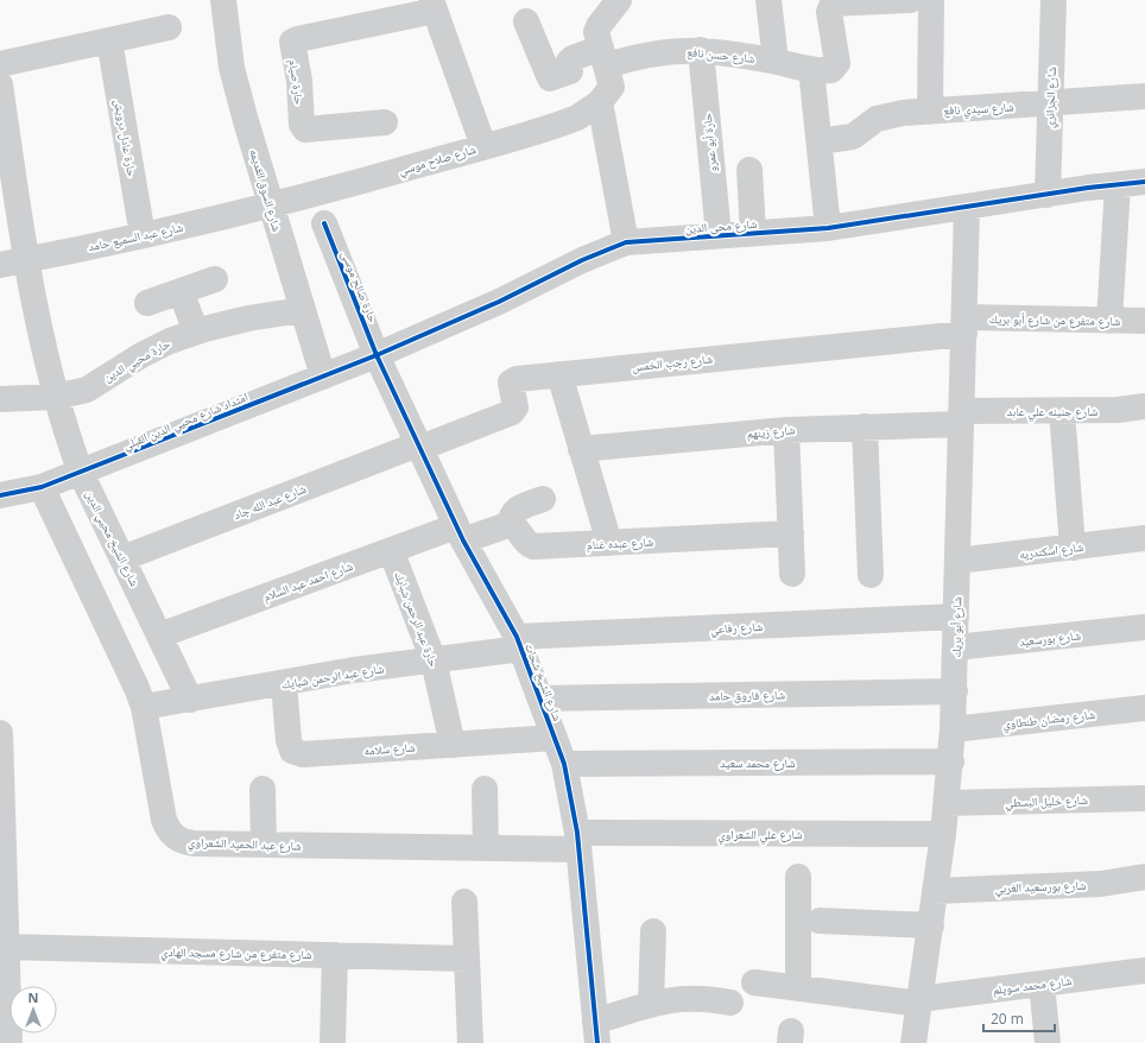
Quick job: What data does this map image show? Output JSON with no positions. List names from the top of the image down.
{
  "streets": {
    "street": [
      "شارع حسن نافع",
      "حارة صيام",
      "شارع الجزائري",
      "شارع سيدي نافع",
      "حارة عادل درويش",
      "حارة أبو عمرو",
      "شارع صلاح موسي",
      "شارع السوق القديمه",
      "شارع محى الدين",
      "شارع عبد السميع حامد",
      "حارة صالح موسى",
      "شارع متفرع من شارع أبو بريك",
      "حارة محيي الدين",
      "شارع رجب الخمس",
      "شارع جنينه علي عابد",
      "امتداد شارع محيي الدين القبلي",
      "شارع زينهم",
      "شارع عبد الله جاد",
      "شارع الشيخ محيي الدين",
      "شارع عبده غنام",
      "شارع اسكندريه",
      "شارع احمد عبد السلام",
      "حارة عبد الرحمن شبايك",
      "شارع رفاعي",
      "شارع أبو بريك",
      "شارع بورسعيد",
      "شارع عبد الرحمن شبايك",
      "شارع الشيخ شحات",
      "شارع فاروق حامد",
      "شارع رمضان طنطاوي",
      "شارع سلامه",
      "شارع محمد سعيد",
      "شارع خليل البسطي",
      "شارع علي الشعراوي",
      "شارع عبد الحميد الشعراوي",
      "شارع بورسعيد الغربي",
      "شارع متفرع من شارع مسجد الهادي",
      "شارع محمد سويلم"
    ]
  },
  "crossings": [
    ["شارع حسن نافع", "حارة أبو عمرو"],
    ["شارع الجزائري", "شارع سيدي نافع"],
    ["شارع الجزائري", "شارع محى الدين"],
    ["حارة عادل درويش", "شارع عبد السميع حامد"],
    ["حارة أبو عمرو", "شارع محى الدين"],
    ["شارع صلاح موسي", "شارع السوق القديمه"],
    ["شارع صلاح موسي", "شارع عبد السميع حامد"],
    ["شارع السوق القديمه", "شارع محى الدين"],
    ["شارع السوق القديمه", "شارع عبد السميع حامد"],
    ["شارع السوق القديمه", "حارة محيي الدين"],
    ["شارع السوق القديمه", "امتداد شارع محيي الدين القبلي"],
    ["شارع محى الدين", "حارة صالح موسى"],
    ["شارع محى الدين", "امتداد شارع محيي الدين القبلي"],
    ["شارع محى الدين", "شارع أبو بريك"],
    ["شارع محى الدين", "شارع الشيخ شحات"],
    ["شارع عبد السميع حامد", "شارع الشيخ محيي الدين"],
    ["حارة صالح موسى", "شارع الشيخ شحات"],
    ["شارع متفرع من شارع أبو بريك", "شارع رجب الخمس"],
    ["شارع متفرع من شارع أبو بريك", "شارع أبو بريك"],
    ["حارة محيي الدين", "شارع الشيخ محيي الدين"],
    ["شارع رجب الخمس", "شارع عبد الله جاد"],
    ["شارع رجب الخمس", "شارع أبو بريك"],
    ["شارع رجب الخمس", "شارع الشيخ شحات"],
    ["شارع جنينه علي عابد", "شارع زينهم"],
    ["شارع جنينه علي عابد", "شارع أبو بريك"],
    ["امتداد شارع محيي الدين القبلي", "شارع الشيخ محيي الدين"],
    ["امتداد شارع محيي الدين القبلي", "شارع عبد الحميد الشعراوي"],
    ["شارع زينهم", "شارع أبو بريك"],
    ["شارع عبد الله جاد", "شارع الشيخ محيي الدين"],
    ["شارع عبد الله جاد", "شارع الشيخ شحات"],
    ["شارع الشيخ محيي الدين", "شارع احمد عبد السلام"],
    ["شارع الشيخ محيي الدين", "شارع عبد الرحمن شبايك"],
    ["شارع اسكندريه", "شارع أبو بريك"],
    ["شارع احمد عبد السلام", "حارة عبد الرحمن شبايك"],
    ["شارع احمد عبد السلام", "شارع الشيخ شحات"],
    ["حارة عبد الرحمن شبايك", "شارع عبد الرحمن شبايك"],
    ["حارة عبد الرحمن شبايك", "شارع سلامه"],
    ["شارع رفاعي", "شارع أبو بريك"],
    ["شارع رفاعي", "شارع عبد الرحمن شبايك"],
    ["شارع رفاعي", "شارع الشيخ شحات"],
    ["شارع أبو بريك", "شارع بورسعيد"],
    ["شارع أبو بريك", "شارع فاروق حامد"],
    ["شارع أبو بريك", "شارع رمضان طنطاوي"],
    ["شارع أبو بريك", "شارع محمد سعيد"],
    ["شارع أبو بريك", "شارع خليل البسطي"],
    ["شارع أبو بريك", "شارع علي الشعراوي"],
    ["شارع أبو بريك", "شارع بورسعيد الغربي"],
    ["شارع أبو بريك", "شارع محمد سويلم"],
    ["شارع عبد الرحمن شبايك", "شارع الشيخ شحات"],
    ["شارع عبد الرحمن شبايك", "شارع سلامه"],
    ["شارع عبد الرحمن شبايك", "شارع عبد الحميد الشعراوي"],
    ["شارع الشيخ شحات", "شارع فاروق حامد"],
    ["شارع الشيخ شحات", "شارع سلامه"],
    ["شارع الشيخ شحات", "شارع محمد سعيد"],
    ["شارع الشيخ شحات", "شارع علي الشعراوي"],
    ["شارع الشيخ شحات", "شارع عبد الحميد الشعراوي"],
    ["شارع علي الشعراوي", "شارع عبد الحميد الشعراوي"]
  ],
  "scale_bar": "20 m",
  "north": "top"
}
